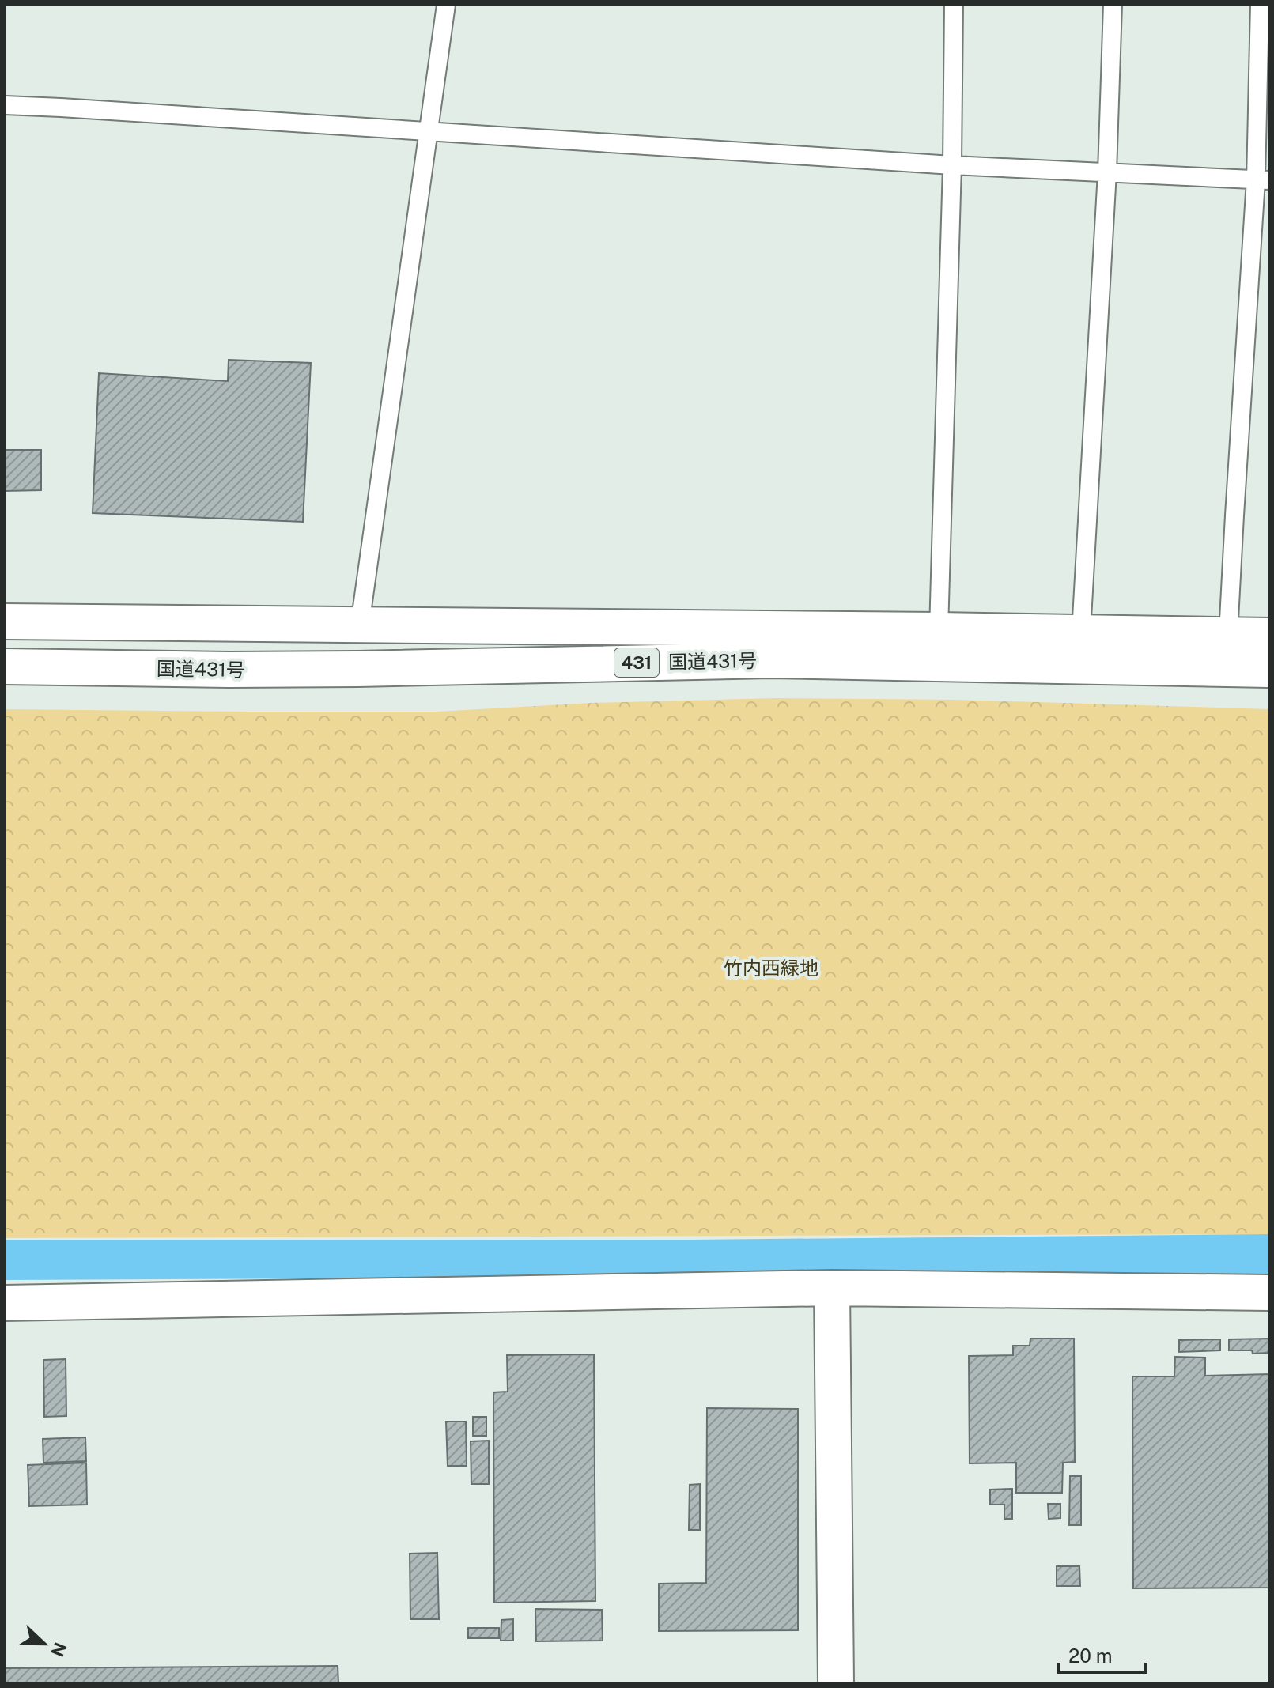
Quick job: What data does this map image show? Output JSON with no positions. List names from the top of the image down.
{
  "streets": {
    "main road": ["国道431号", "431"]
  },
  "parks": ["竹内西緑地"],
  "scale_bar": "20 m",
  "north": "right"
}
